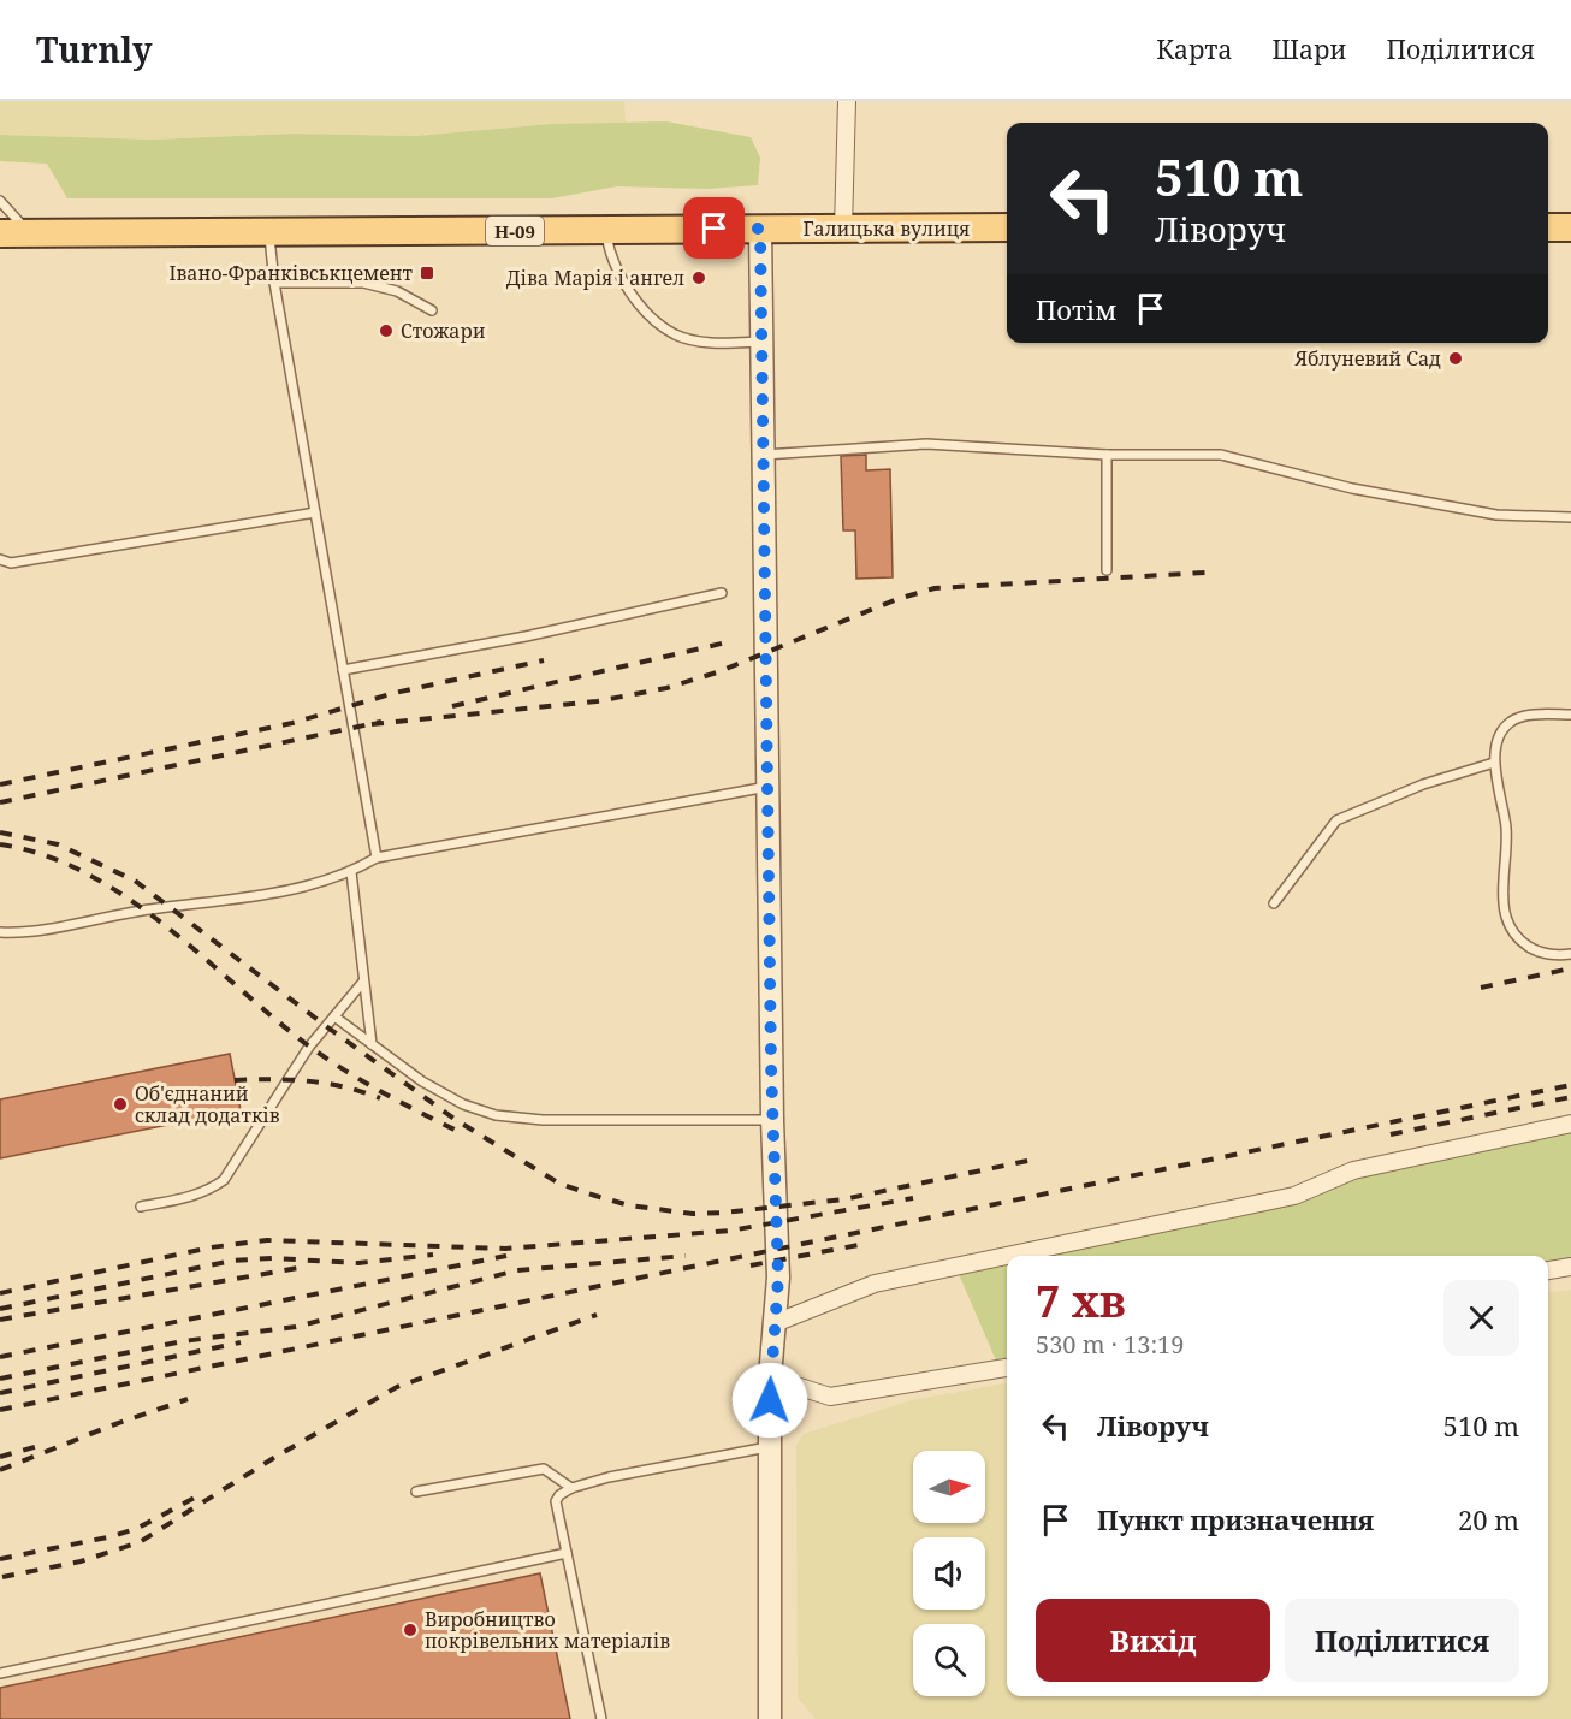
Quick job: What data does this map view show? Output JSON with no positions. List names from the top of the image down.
{
  "streets": {
    "main road": ["Галицька вулиця", "Н-09"]
  },
  "crossings": [
    ["Галицька вулиця", "Н-09"]
  ],
  "places": {
    "transit": ["Івано-Франківськцемент"],
    "other": [
      "Діва Марія і ангел",
      "Стожари",
      "Яблуневий Сад",
      "Об'єднаний склад додатків",
      "Виробництво покрівельних матеріалів"
    ]
  },
  "north": "right",
  "page": {
    "header": "Turnly",
    "nav": ["Карта", "Шари", "Поділитися"],
    "turn": ["510 m", "Ліворуч"],
    "then": "Потім",
    "heading": ["7 хв", "530 m · 13:19"],
    "list": [
      {
        "name": "Ліворуч",
        "value": "510 m"
      },
      {
        "name": "Пункт призначення",
        "value": "20 m"
      }
    ],
    "buttons": ["Вихід", "Поділитися"]
  }
}
